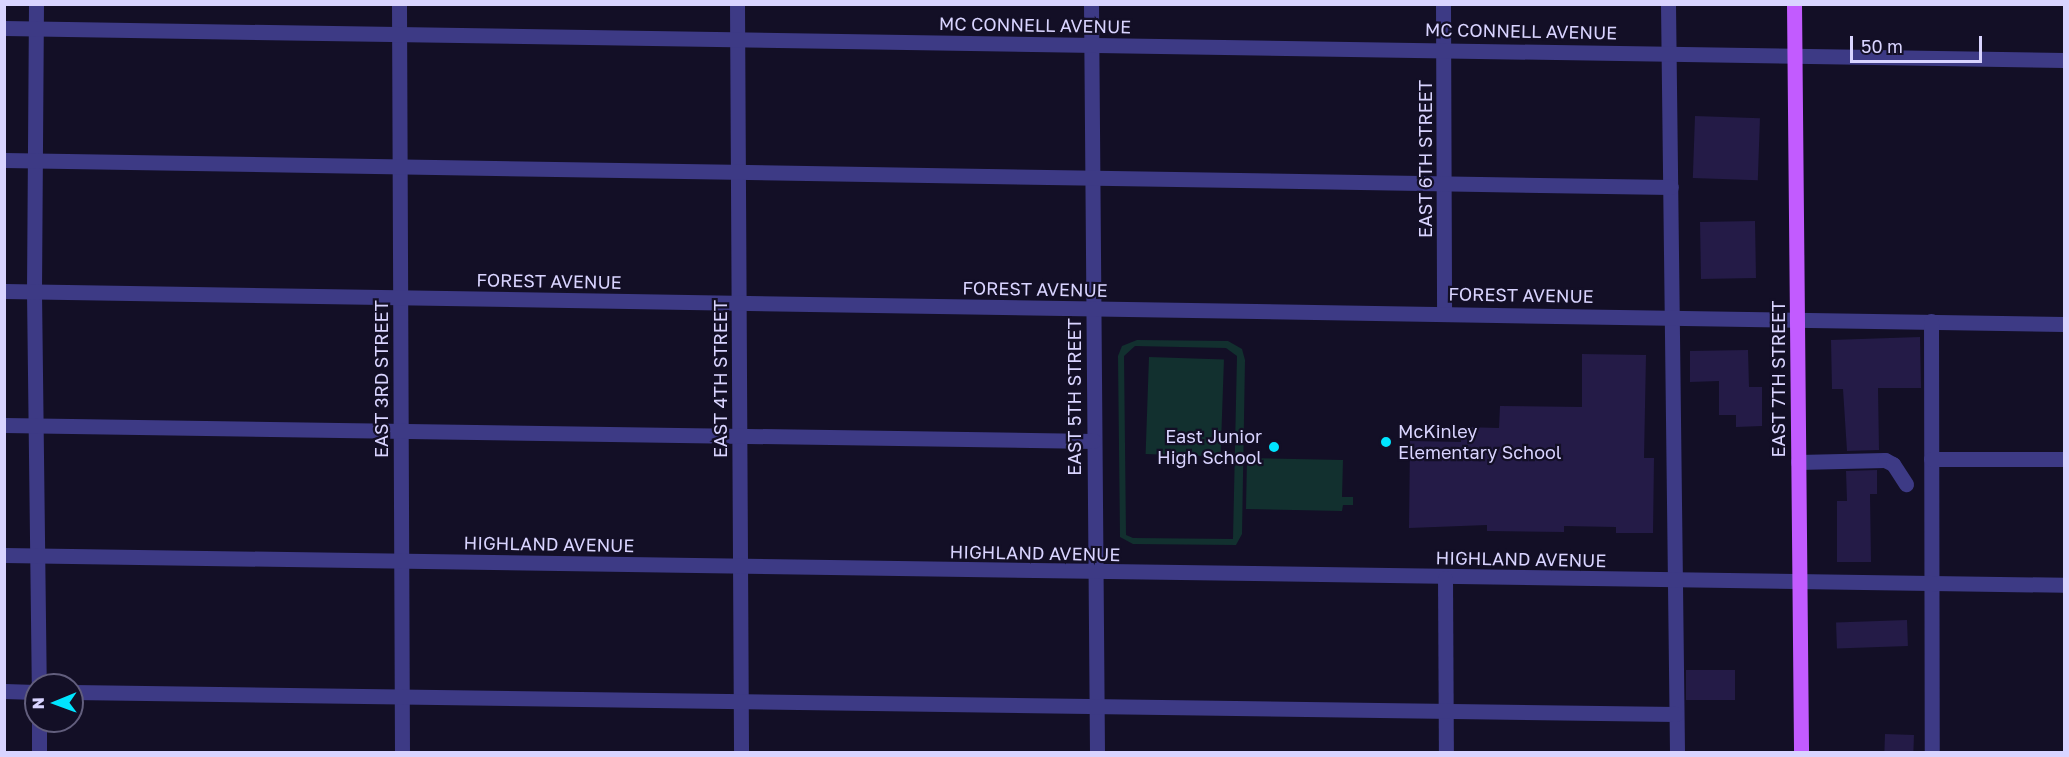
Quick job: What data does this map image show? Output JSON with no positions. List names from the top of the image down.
{
  "streets": {
    "main road": ["EAST 7TH STREET"],
    "street": [
      "MC CONNELL AVENUE",
      "EAST 6TH STREET",
      "FOREST AVENUE",
      "EAST 3RD STREET",
      "EAST 4TH STREET",
      "EAST 5TH STREET",
      "HIGHLAND AVENUE"
    ]
  },
  "crossings": [
    ["MC CONNELL AVENUE", "EAST 6TH STREET"],
    ["MC CONNELL AVENUE", "EAST 3RD STREET"],
    ["MC CONNELL AVENUE", "EAST 4TH STREET"],
    ["MC CONNELL AVENUE", "EAST 7TH STREET"],
    ["MC CONNELL AVENUE", "EAST 5TH STREET"],
    ["EAST 6TH STREET", "FOREST AVENUE"],
    ["FOREST AVENUE", "EAST 3RD STREET"],
    ["FOREST AVENUE", "EAST 4TH STREET"],
    ["FOREST AVENUE", "EAST 7TH STREET"],
    ["FOREST AVENUE", "EAST 5TH STREET"],
    ["EAST 3RD STREET", "HIGHLAND AVENUE"],
    ["EAST 4TH STREET", "HIGHLAND AVENUE"],
    ["EAST 7TH STREET", "HIGHLAND AVENUE"],
    ["EAST 5TH STREET", "HIGHLAND AVENUE"]
  ],
  "places": ["McKinley Elementary School", "East Junior High School"],
  "scale_bar": "50 m",
  "north": "left"
}
